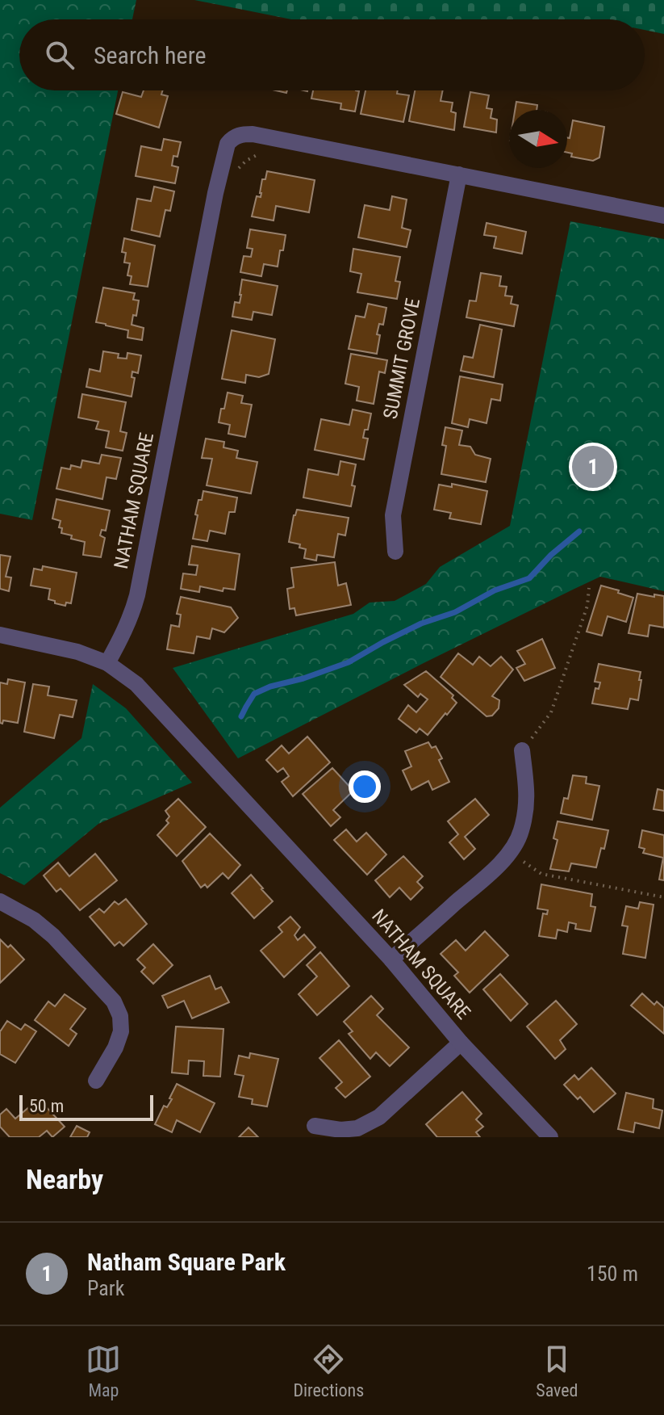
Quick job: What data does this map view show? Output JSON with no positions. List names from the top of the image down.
{
  "streets": {
    "street": ["SUMMIT GROVE", "NATHAM SQUARE"]
  },
  "crossings": [
    ["SUMMIT GROVE", "NATHAM SQUARE"]
  ],
  "scale_bar": "50 m",
  "north": "right",
  "page": {
    "search": "Search here",
    "pins": "1",
    "scale": "50 m",
    "heading": "Nearby",
    "list": [
      {
        "mark": "1",
        "name": "Natham Square Park",
        "note": "Park",
        "value": "150 m"
      }
    ],
    "nav": ["Map", "Directions", "Saved"]
  }
}
